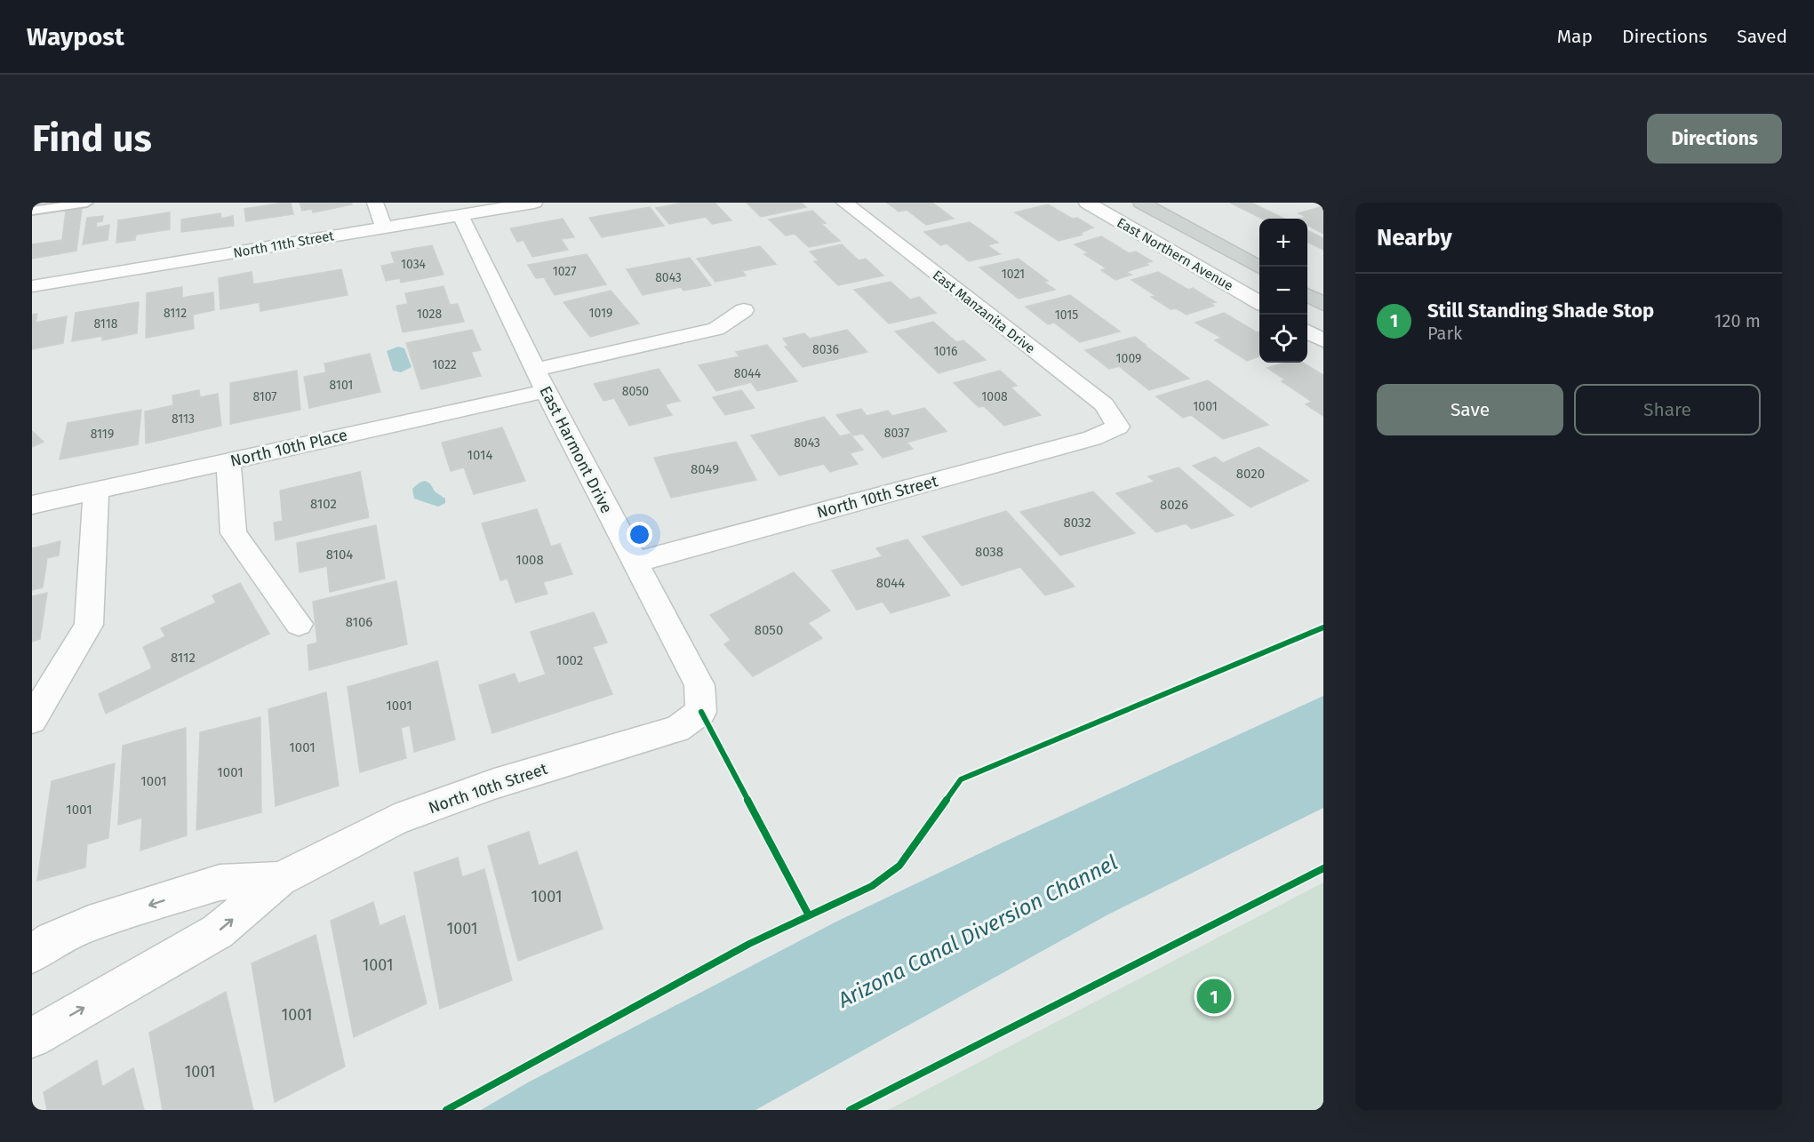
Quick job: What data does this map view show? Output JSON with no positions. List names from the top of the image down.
{
  "streets": {
    "main road": ["East Northern Avenue"],
    "street": [
      "North 11th Street",
      "East Manzanita Drive",
      "North 10th Place",
      "East Harmont Drive",
      "North 10th Street"
    ]
  },
  "crossings": [
    ["North 11th Street", "East Harmont Drive"],
    ["East Manzanita Drive", "North 10th Street"],
    ["North 10th Place", "East Harmont Drive"],
    ["East Harmont Drive", "North 10th Street"]
  ],
  "water": ["Arizona Canal Diversion Channel"],
  "house_numbers": [
    "1034",
    "1027",
    "1021",
    "8043",
    "8112",
    "1019",
    "1028",
    "1015",
    "8118",
    "8036",
    "1016",
    "1009",
    "1022",
    "8044",
    "8101",
    "8050",
    "8107",
    "1008",
    "1001",
    "8113",
    "8037",
    "8119",
    "8043",
    "1014",
    "8049",
    "8020",
    "8102",
    "8026",
    "8032",
    "8038",
    "8104",
    "1008",
    "8044",
    "8106",
    "8050",
    "8112",
    "1002",
    "1001",
    "1001",
    "1001",
    "1001",
    "1001",
    "1001",
    "1001",
    "1001",
    "1001",
    "1001"
  ],
  "page": {
    "header": "Waypost",
    "nav": ["Map", "Directions", "Saved"],
    "buttons": [
      "Directions",
      ["Save", "Share"]
    ],
    "title": "Find us",
    "heading": "Nearby",
    "map_buttons": ["+", "−"],
    "list": [
      {
        "mark": "1",
        "name": "Still Standing Shade Stop",
        "note": "Park",
        "value": "120 m"
      }
    ],
    "pins": "1"
  }
}
